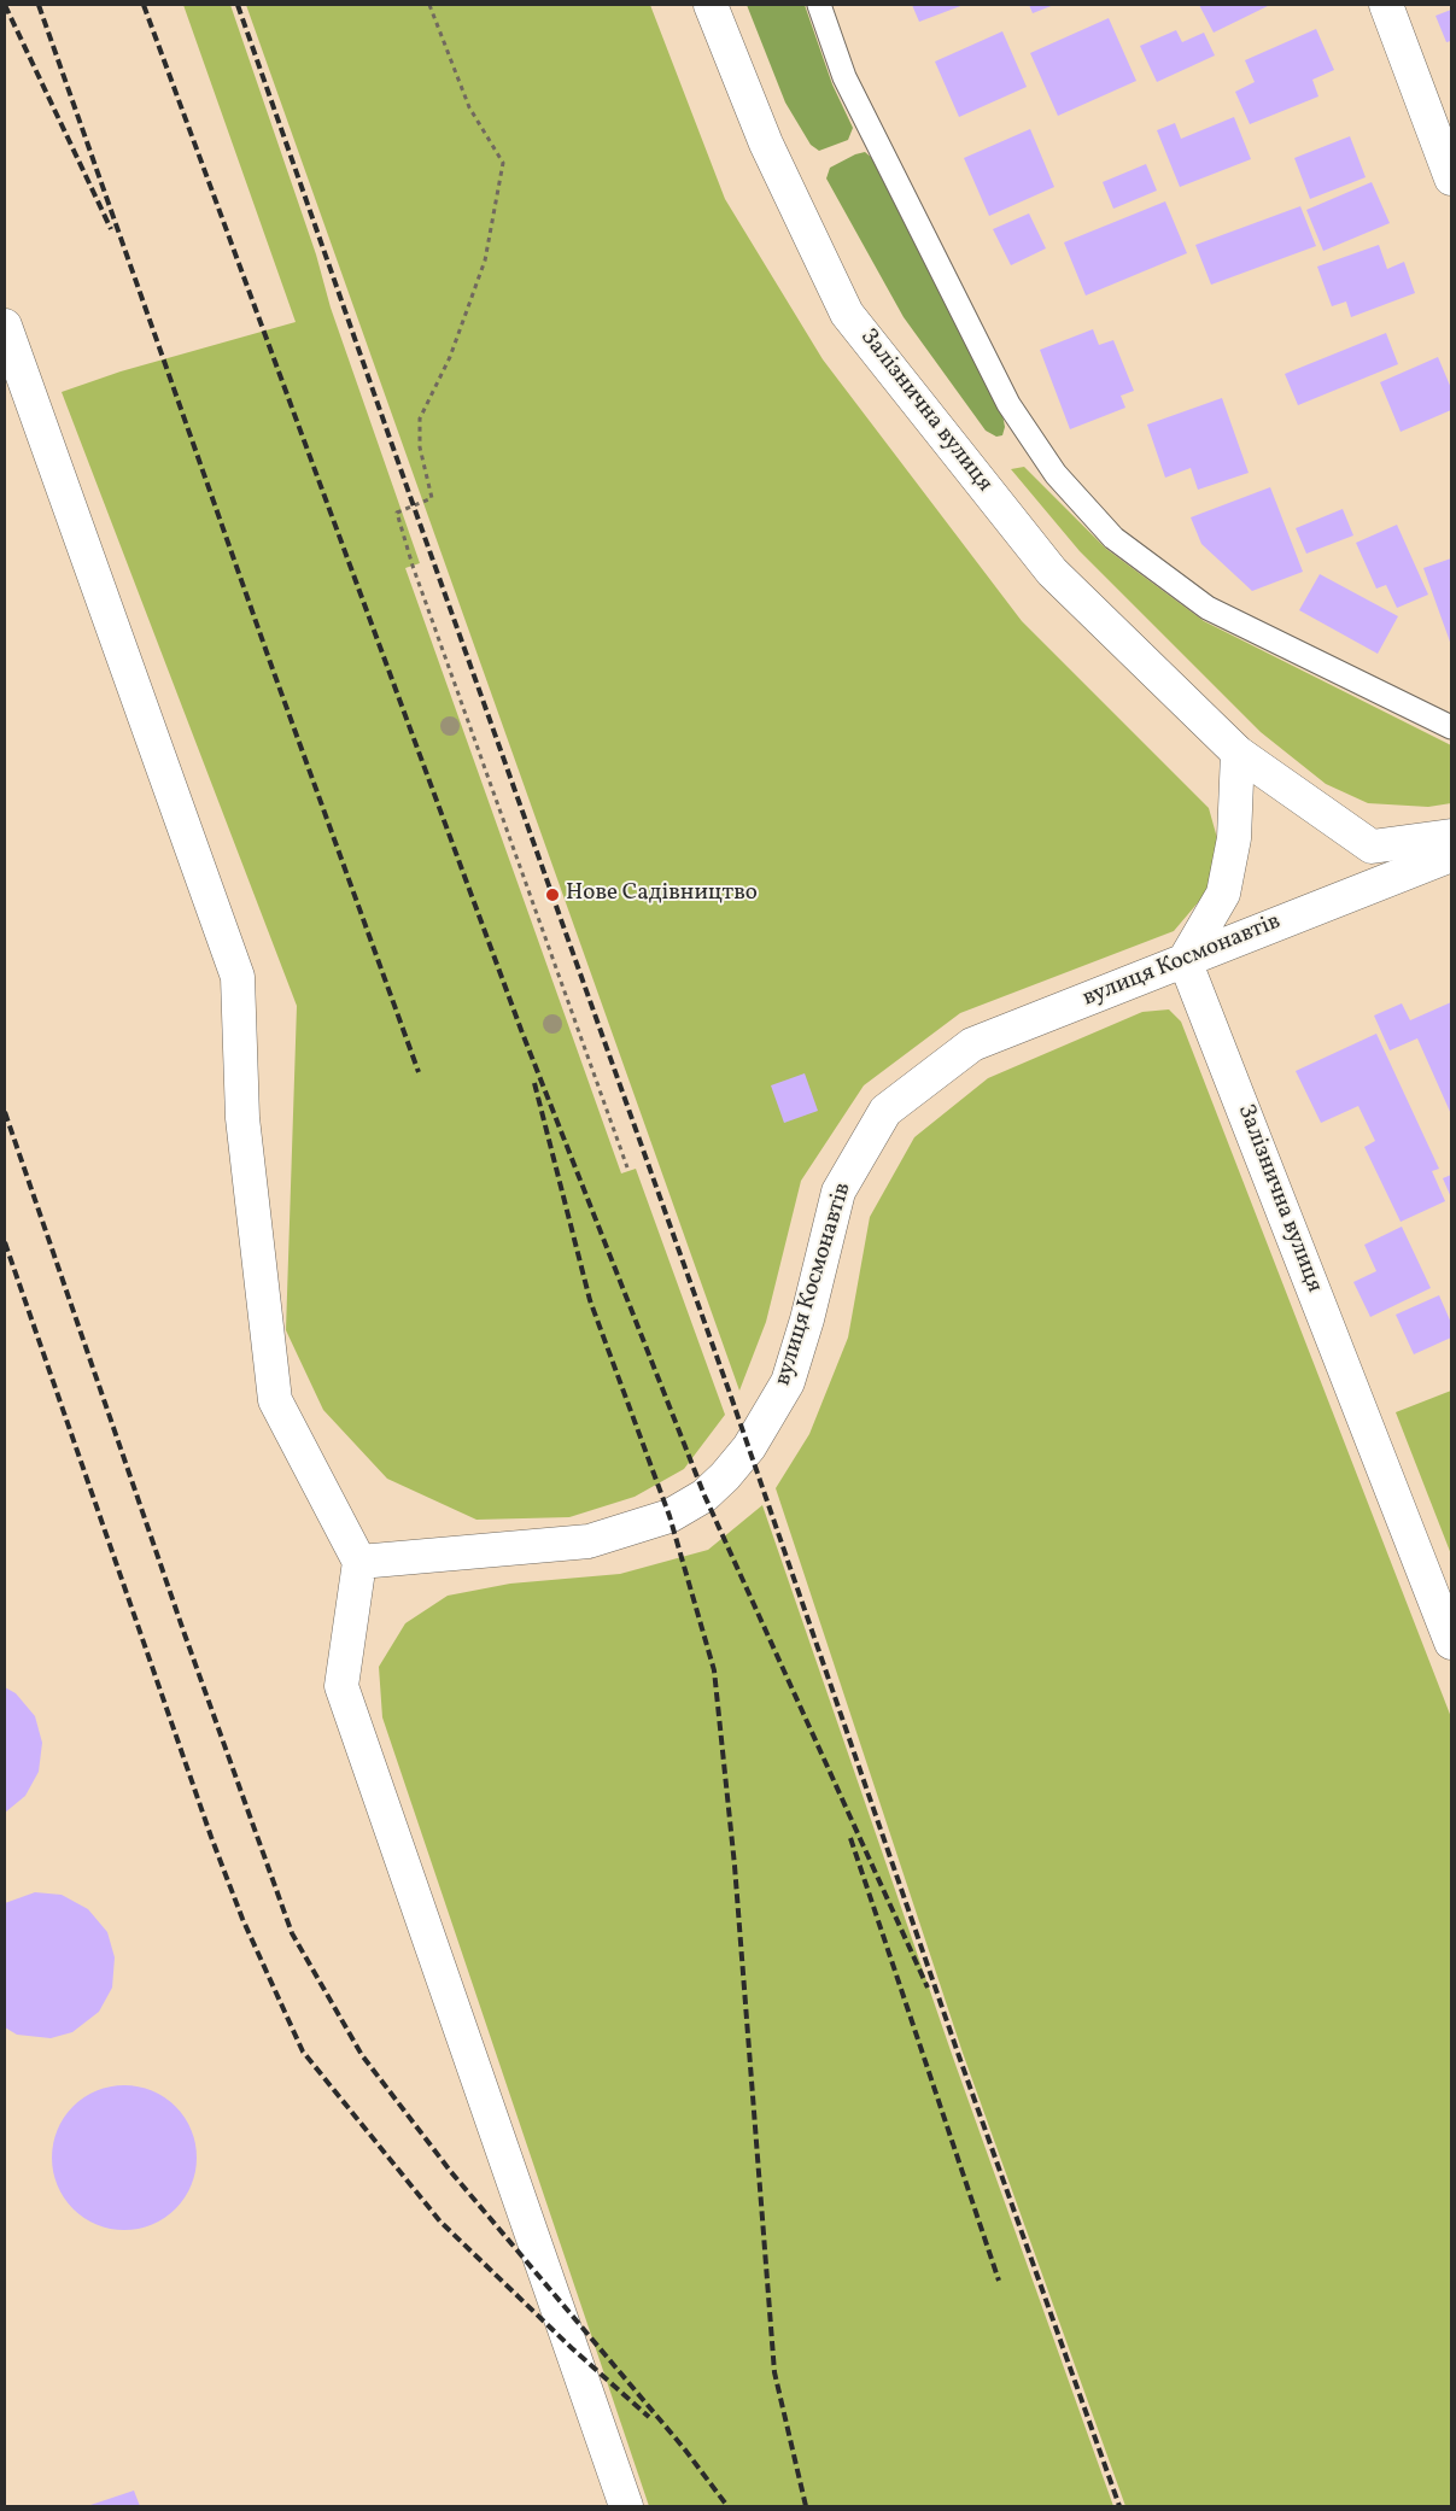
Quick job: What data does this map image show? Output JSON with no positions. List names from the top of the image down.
{
  "streets": {
    "street": ["Залізнична вулиця", "вулиця Космонавтів"]
  },
  "crossings": [
    ["Залізнична вулиця", "вулиця Космонавтів"]
  ],
  "places": ["Нове Садівництво"]
}
